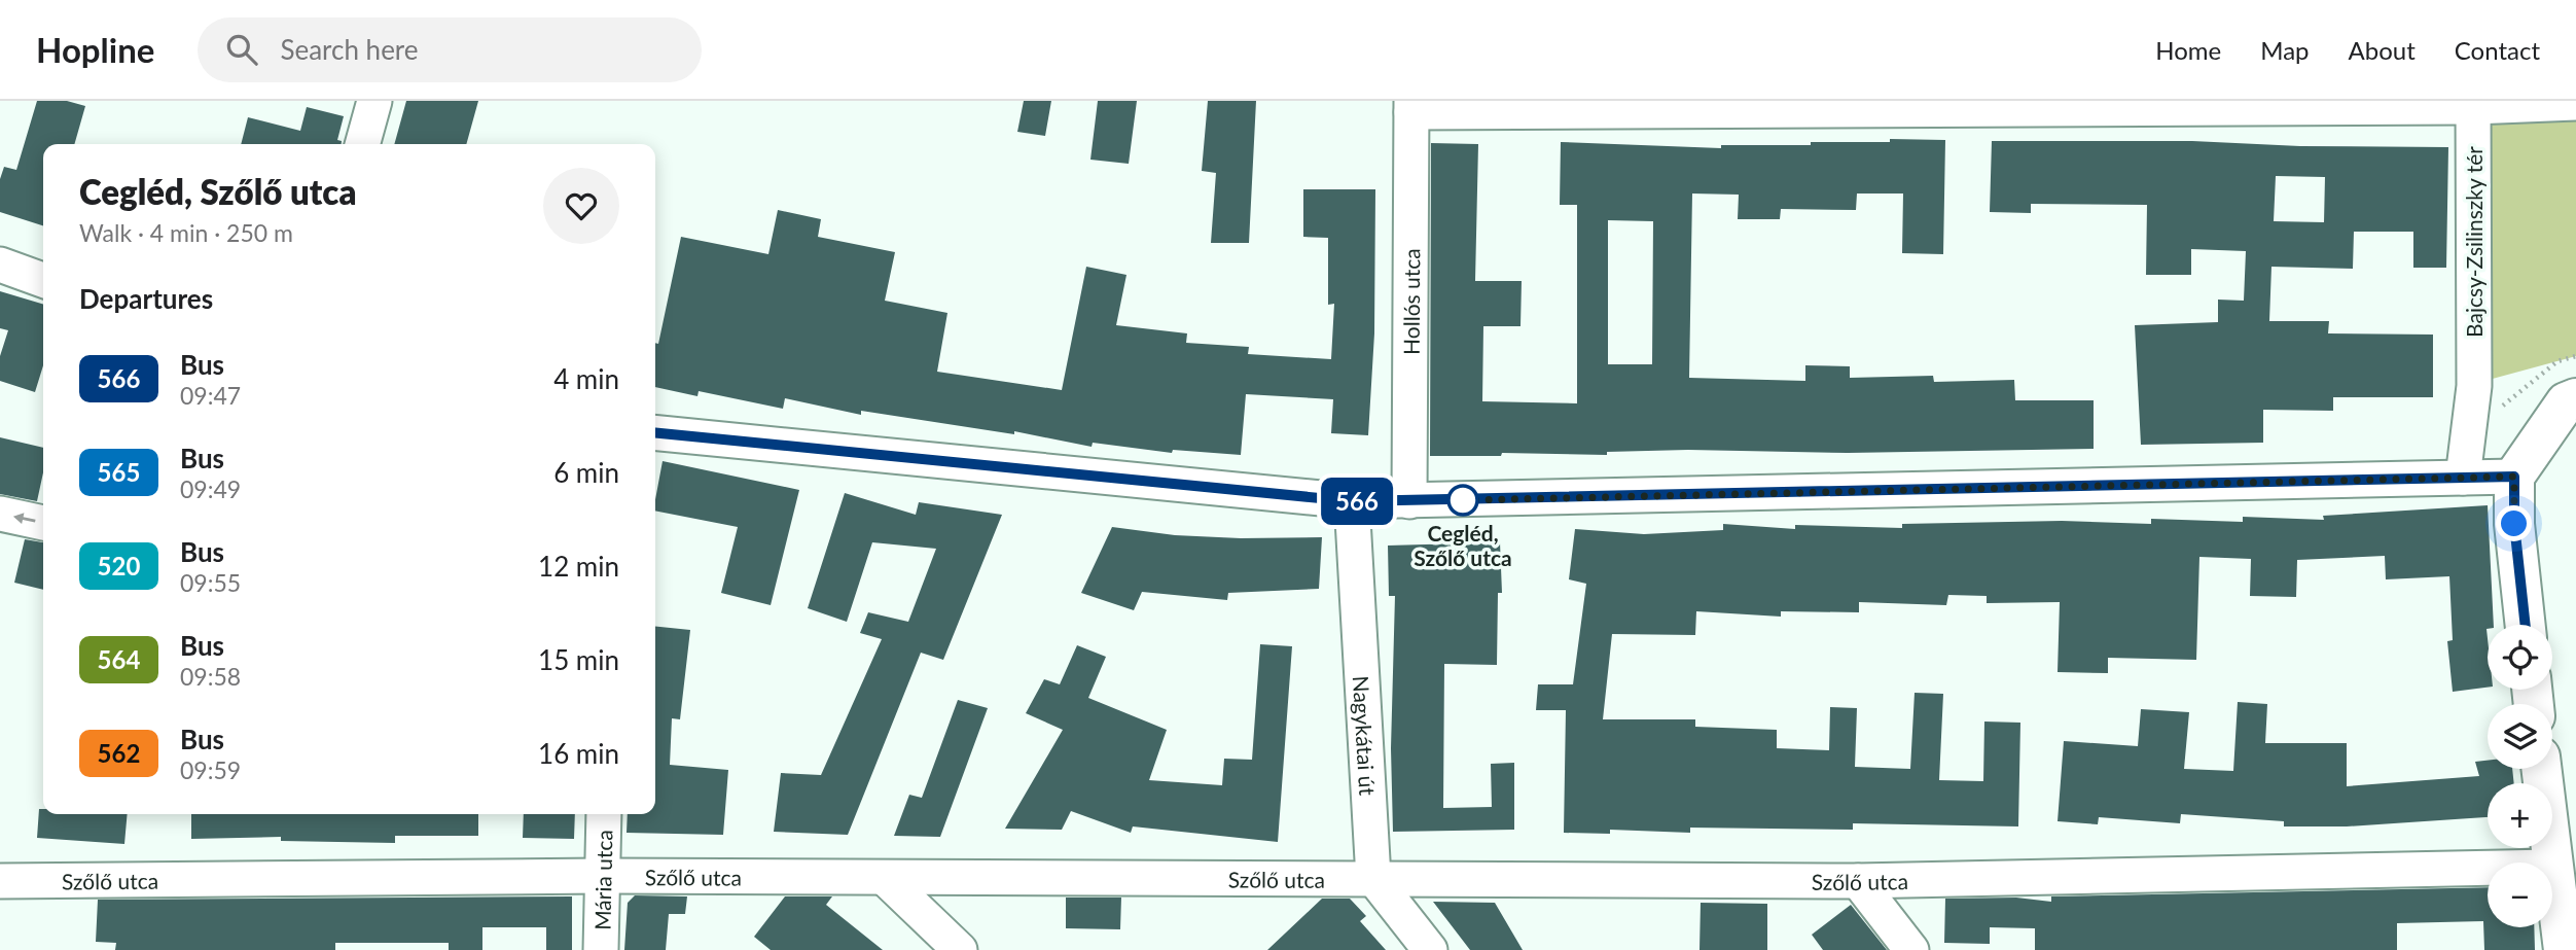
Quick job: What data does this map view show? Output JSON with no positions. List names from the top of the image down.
{
  "streets": {
    "street": [
      "Bajcsy-Zsilinszky tér",
      "Hollós utca",
      "Nagykátai út",
      "Szőlő utca",
      "Mária utca"
    ]
  },
  "crossings": [
    ["Nagykátai út", "Szőlő utca"],
    ["Szőlő utca", "Mária utca"]
  ],
  "places": ["Cegléd, Szőlő utca"],
  "lines": ["bus line 566"],
  "page": {
    "header": "Hopline",
    "search": "Search here",
    "nav": [
      "Home",
      "Map",
      "About",
      "Contact"
    ],
    "on_map": "566",
    "heading": [
      ["Cegléd, Szőlő utca", "Walk · 4 min · 250 m"],
      "Departures"
    ],
    "list": [
      {
        "mark": "566",
        "name": "Bus",
        "note": "09:47",
        "value": "4 min"
      },
      {
        "mark": "565",
        "name": "Bus",
        "note": "09:49",
        "value": "6 min"
      },
      {
        "mark": "520",
        "name": "Bus",
        "note": "09:55",
        "value": "12 min"
      },
      {
        "mark": "564",
        "name": "Bus",
        "note": "09:58",
        "value": "15 min"
      },
      {
        "mark": "562",
        "name": "Bus",
        "note": "09:59",
        "value": "16 min"
      }
    ],
    "map_buttons": ["+", "−"]
  }
}
